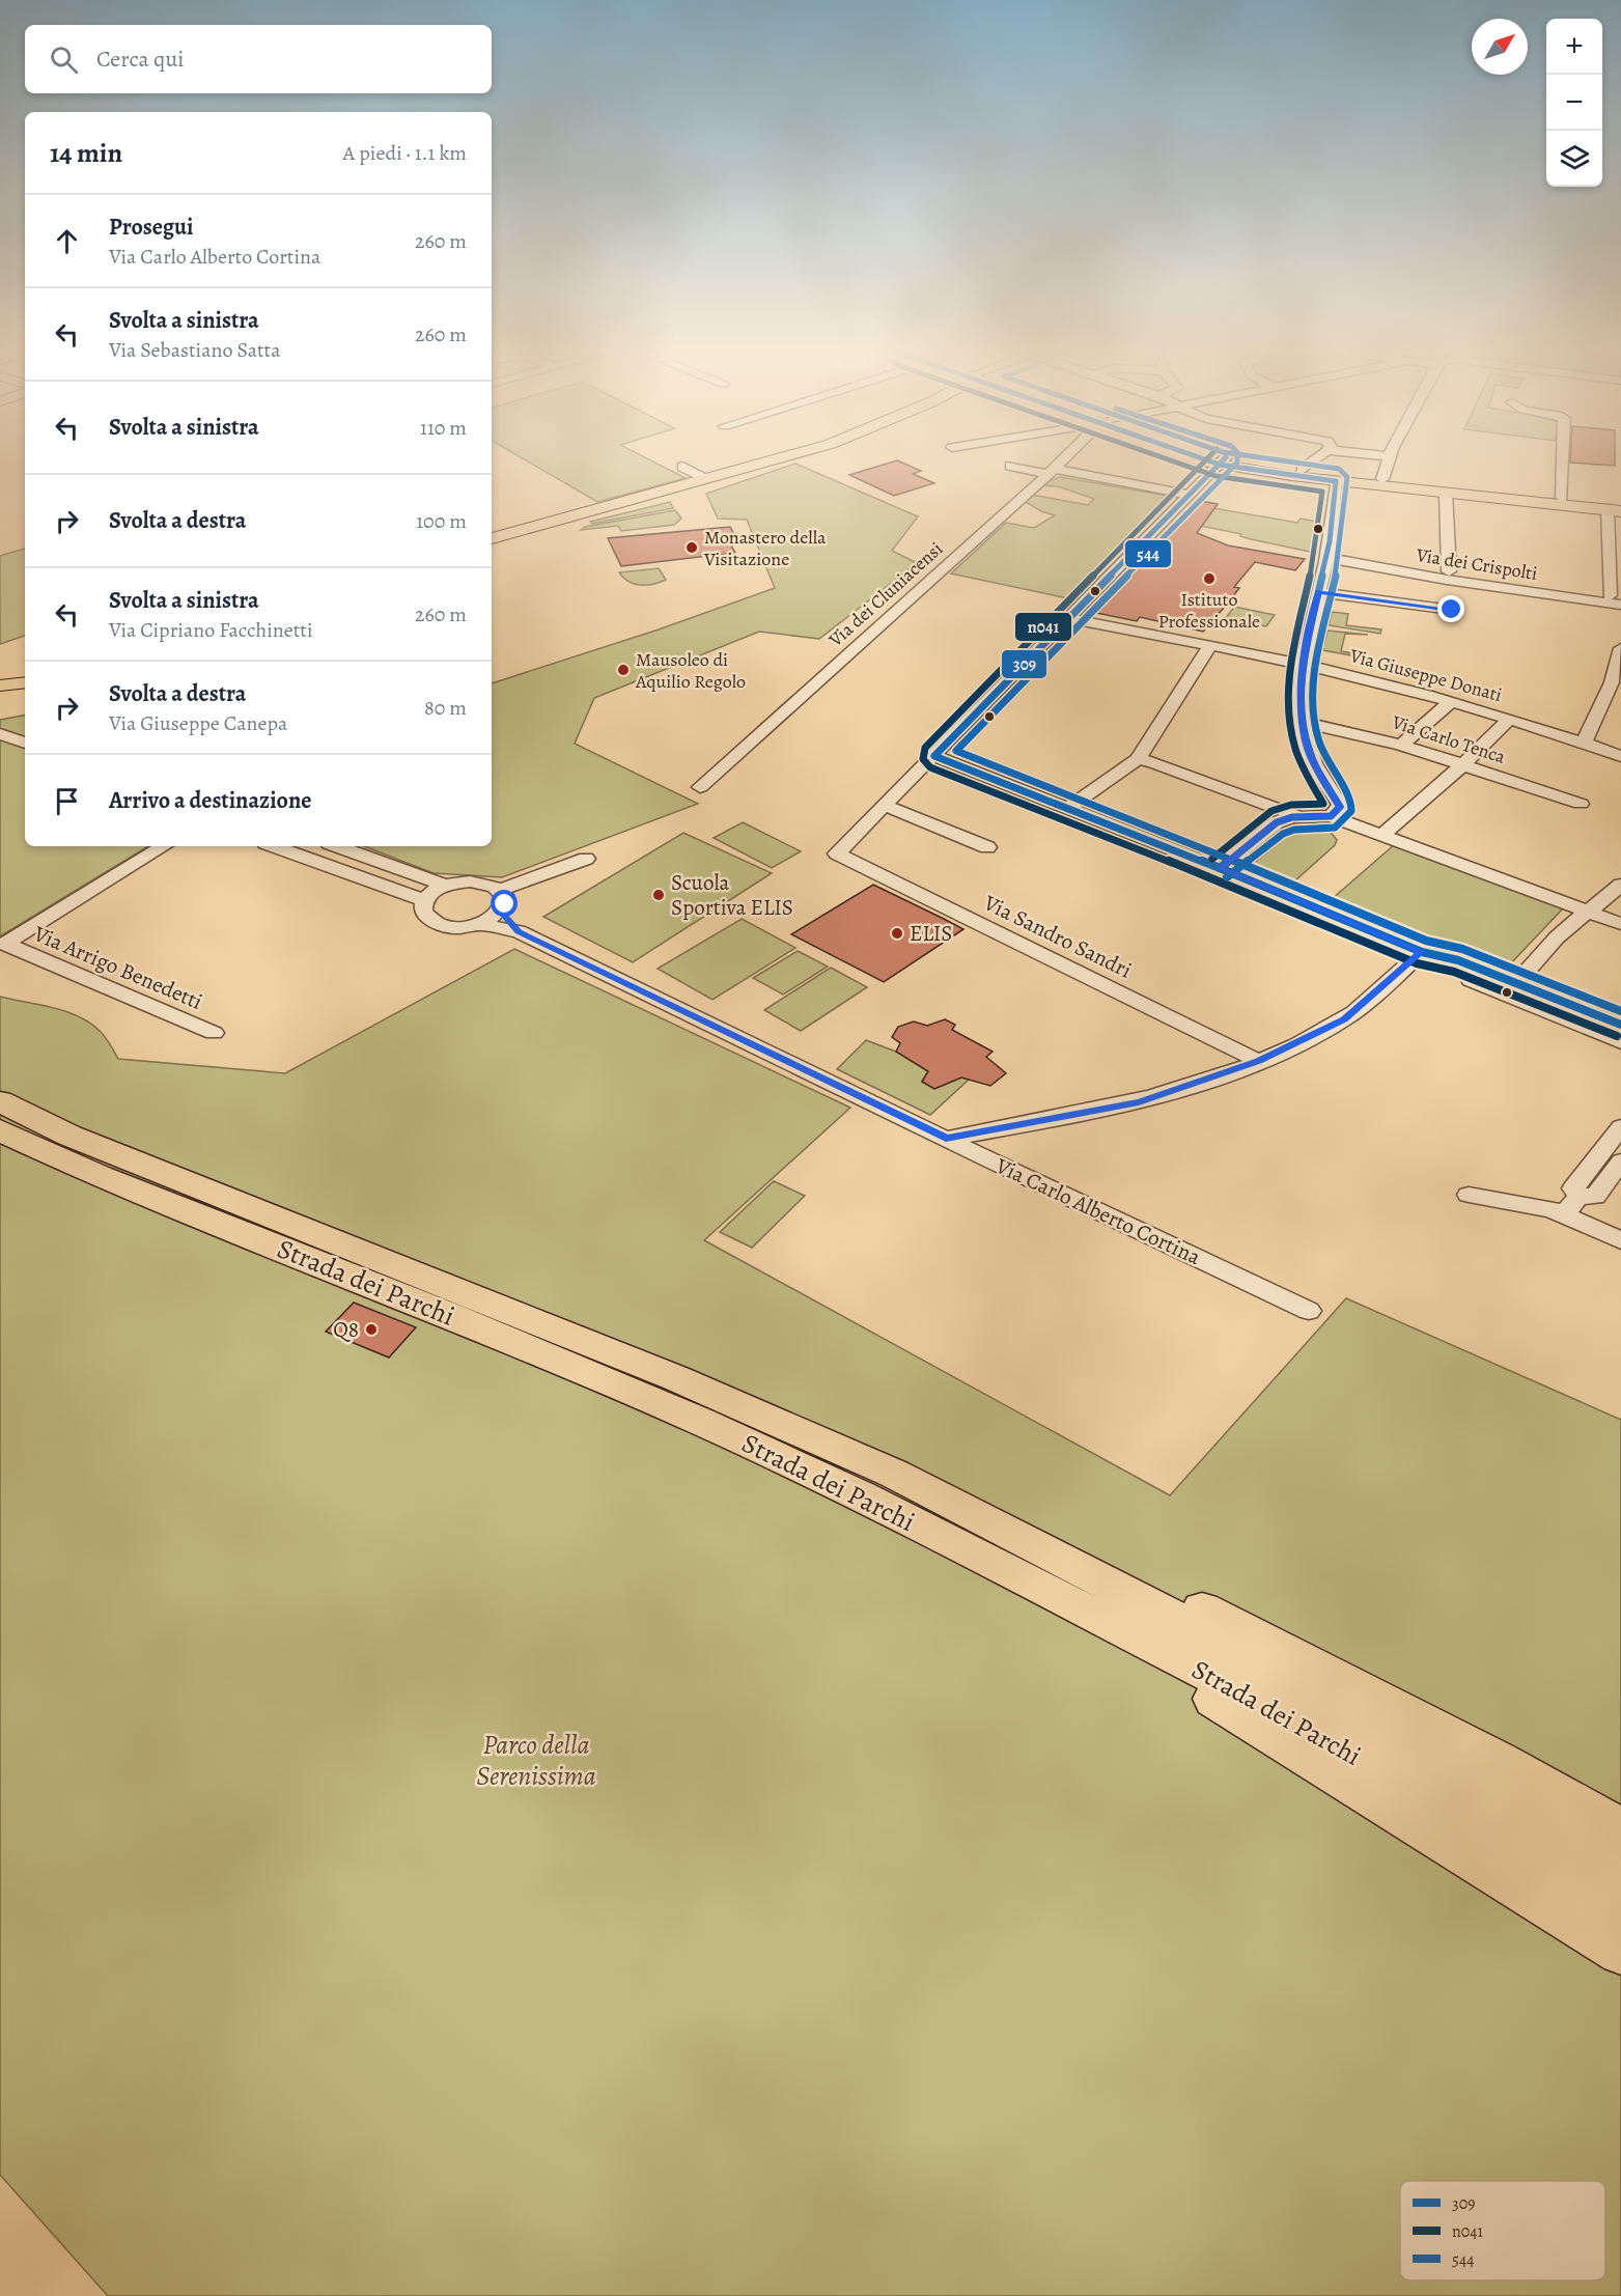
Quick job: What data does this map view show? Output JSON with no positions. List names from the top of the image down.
{
  "streets": {
    "highway": ["Strada dei Parchi"],
    "street": [
      "Via dei Crispolti",
      "Via dei Cluniacensi",
      "Via Giuseppe Donati",
      "Via Carlo Tenca",
      "Via Sandro Sandri",
      "Via Arrigo Benedetti",
      "Via Carlo Alberto Cortina"
    ]
  },
  "parks": ["Parco della Serenissima"],
  "places": [
    "Monastero della Visitazione",
    "Istituto Professionale",
    "Mausoleo di Aquilio Regolo",
    "Scuola Sportiva ELIS",
    "ELIS",
    "Q8"
  ],
  "lines": ["transit line 309", "transit line n041", "transit line 544"],
  "legend": ["309", "n041", "544"],
  "north": "top right",
  "page": {
    "map_buttons": ["+", "−"],
    "search": "Cerca qui",
    "heading": ["14 min", "A piedi · 1.1 km"],
    "list": [
      ["Prosegui", "Via Carlo Alberto Cortina", "260 m"],
      ["Svolta a sinistra", "Via Sebastiano Satta", "260 m"],
      ["Svolta a sinistra", "110 m"],
      ["Svolta a destra", "100 m"],
      ["Svolta a sinistra", "Via Cipriano Facchinetti", "260 m"],
      ["Svolta a destra", "Via Giuseppe Canepa", "80 m"],
      "Arrivo a destinazione"
    ]
  }
}
